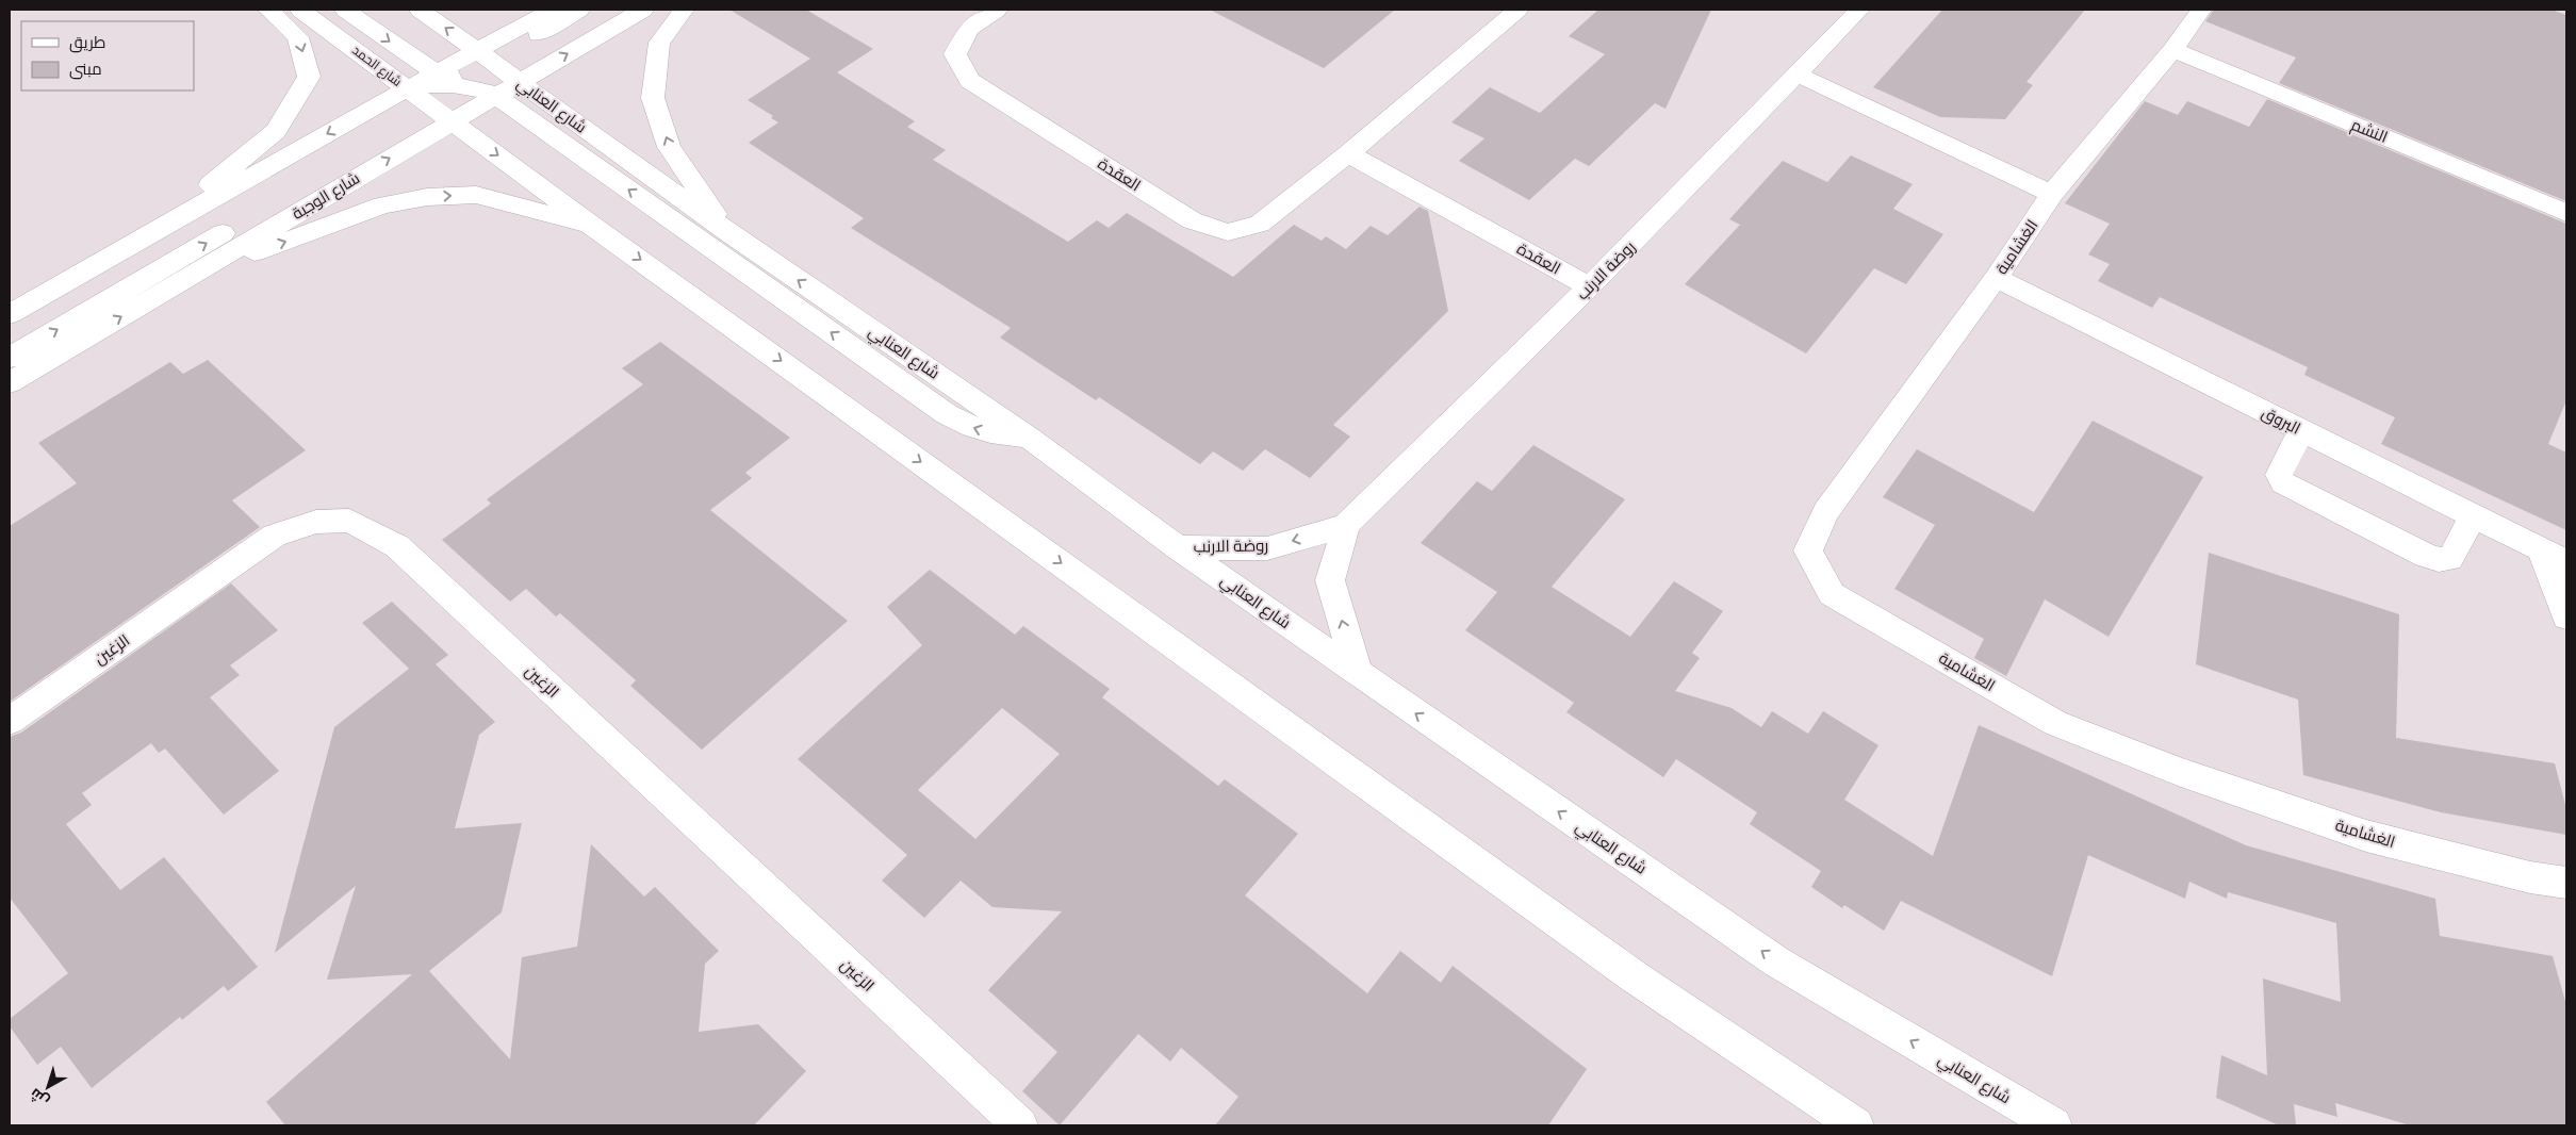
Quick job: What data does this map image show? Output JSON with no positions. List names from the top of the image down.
{
  "streets": {
    "street": [
      "شارع الحمد",
      "شارع العنابي",
      "النشم",
      "العقدة",
      "شارع الوجبة",
      "الغشامية",
      "روضة الارنب",
      "البروق",
      "الزغين"
    ]
  },
  "crossings": [
    ["شارع الحمد", "شارع الوجبة"],
    ["شارع العنابي", "شارع الوجبة"],
    ["شارع العنابي", "روضة الارنب"],
    ["النشم", "الغشامية"],
    ["العقدة", "روضة الارنب"],
    ["الغشامية", "البروق"]
  ],
  "legend": ["طريق", "مبنى"],
  "north": "bottom left"
}
